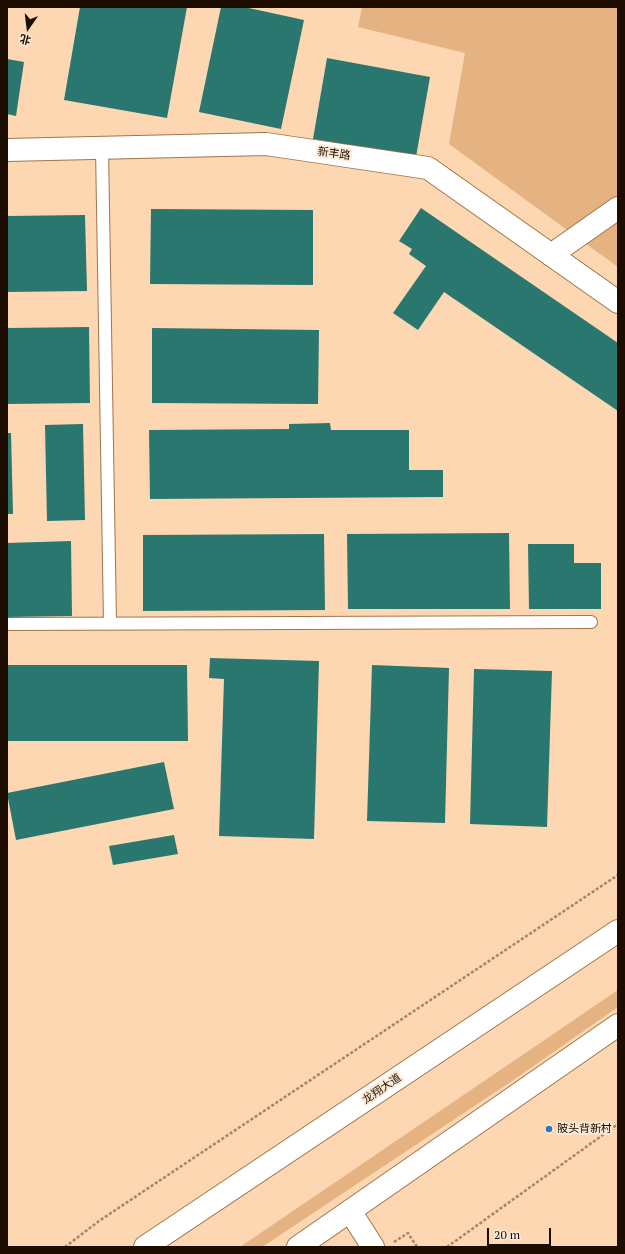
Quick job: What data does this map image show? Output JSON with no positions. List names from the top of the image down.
{
  "streets": {
    "main road": ["新丰路", "龙翔大道"]
  },
  "places": ["陂头背新村"],
  "scale_bar": "20 m",
  "north": "bottom"
}
